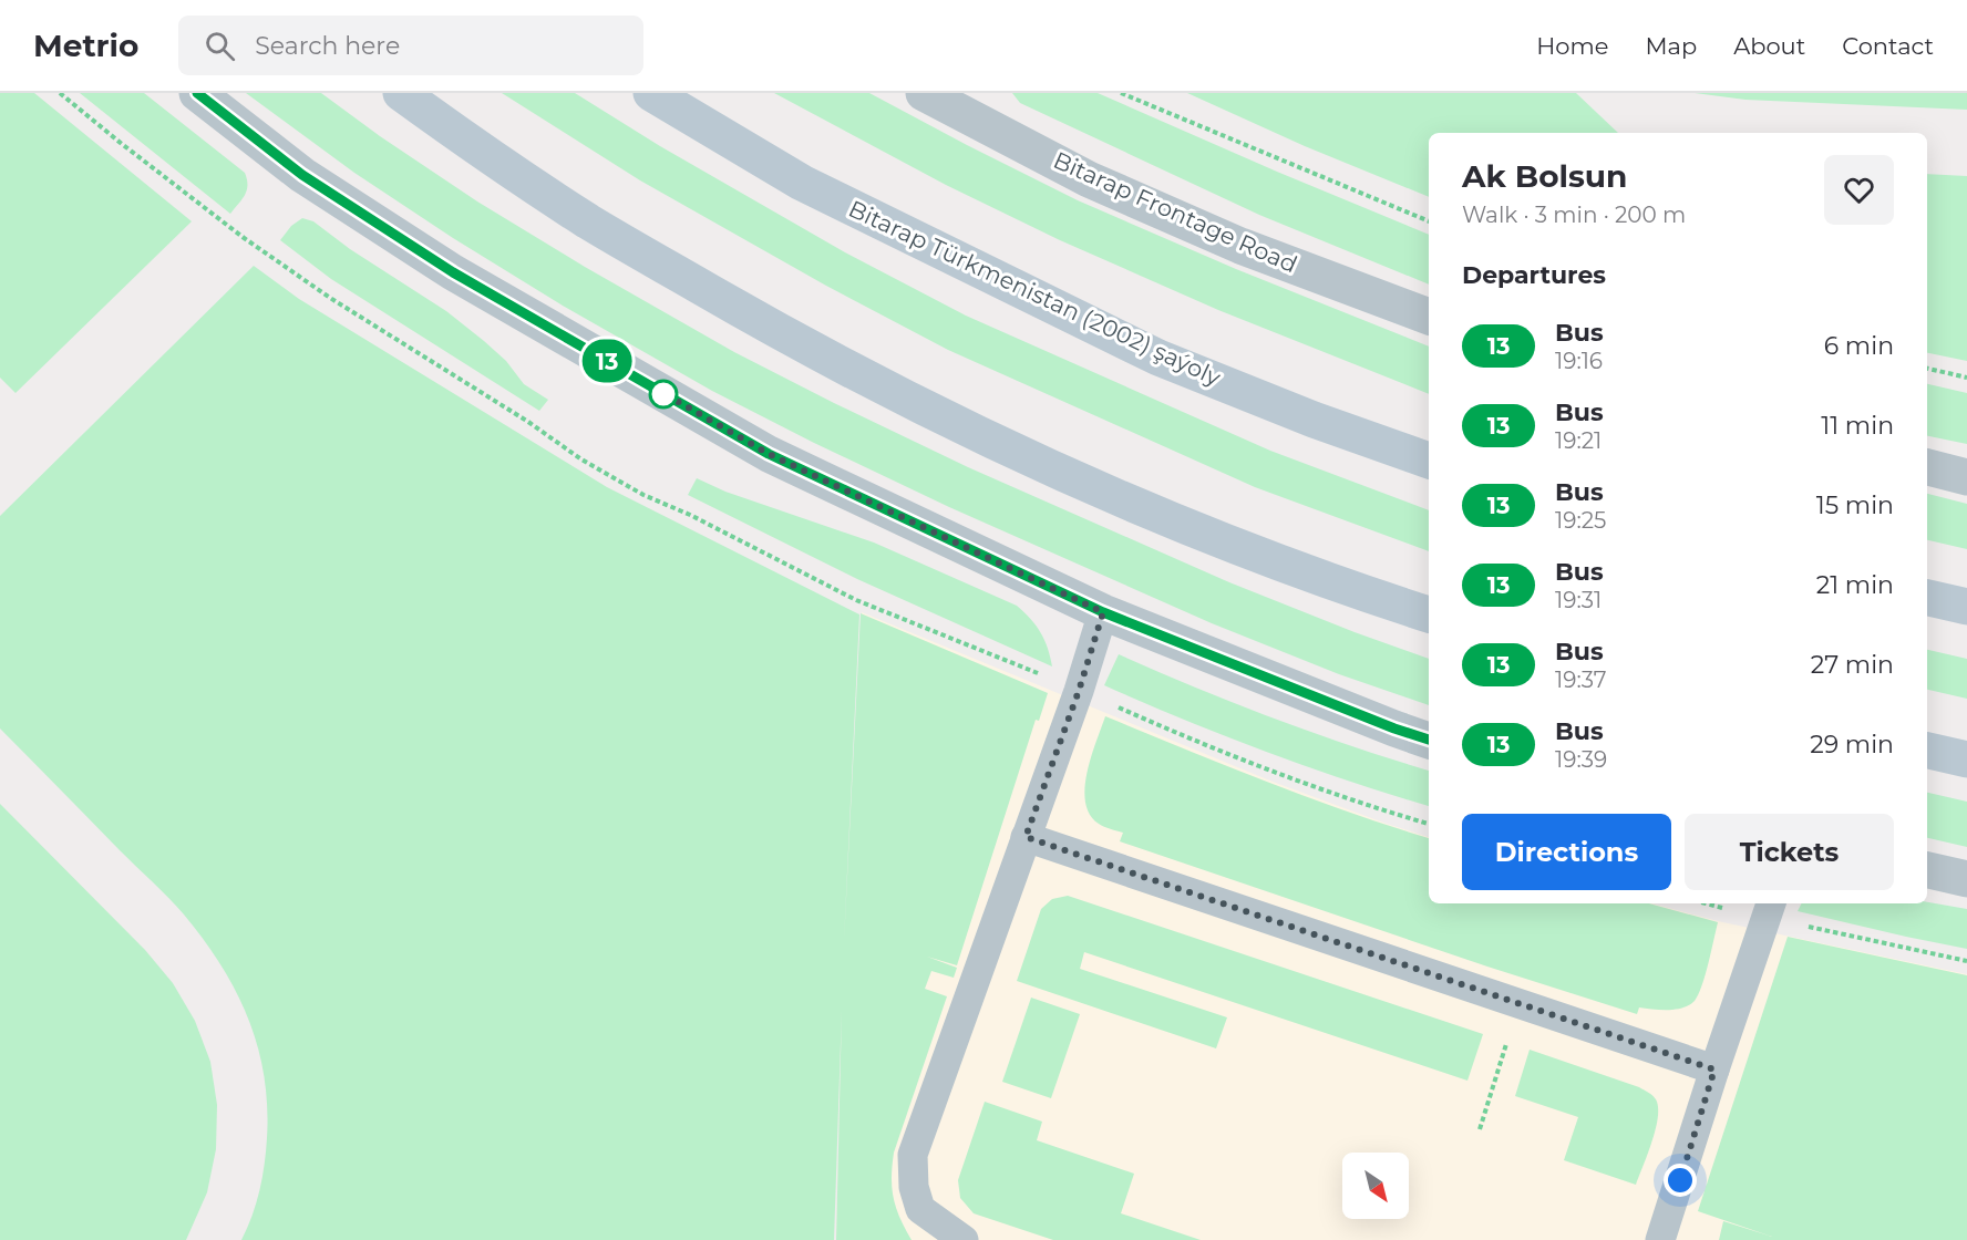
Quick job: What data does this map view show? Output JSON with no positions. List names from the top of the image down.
{
  "streets": {
    "main road": ["Bitarap Türkmenistan (2002) şaýoly"],
    "street": ["Bitarap Frontage Road"]
  },
  "lines": ["bus line 13"],
  "north": "bottom right",
  "page": {
    "header": "Metrio",
    "search": "Search here",
    "nav": [
      "Home",
      "Map",
      "About",
      "Contact"
    ],
    "on_map": "13",
    "heading": [
      ["Ak Bolsun", "Walk · 3 min · 200 m"],
      "Departures"
    ],
    "list": [
      {
        "mark": "13",
        "name": "Bus",
        "note": "19:16",
        "value": "6 min"
      },
      {
        "mark": "13",
        "name": "Bus",
        "note": "19:21",
        "value": "11 min"
      },
      {
        "mark": "13",
        "name": "Bus",
        "note": "19:25",
        "value": "15 min"
      },
      {
        "mark": "13",
        "name": "Bus",
        "note": "19:31",
        "value": "21 min"
      },
      {
        "mark": "13",
        "name": "Bus",
        "note": "19:37",
        "value": "27 min"
      },
      {
        "mark": "13",
        "name": "Bus",
        "note": "19:39",
        "value": "29 min"
      }
    ],
    "buttons": ["Directions", "Tickets"]
  }
}
